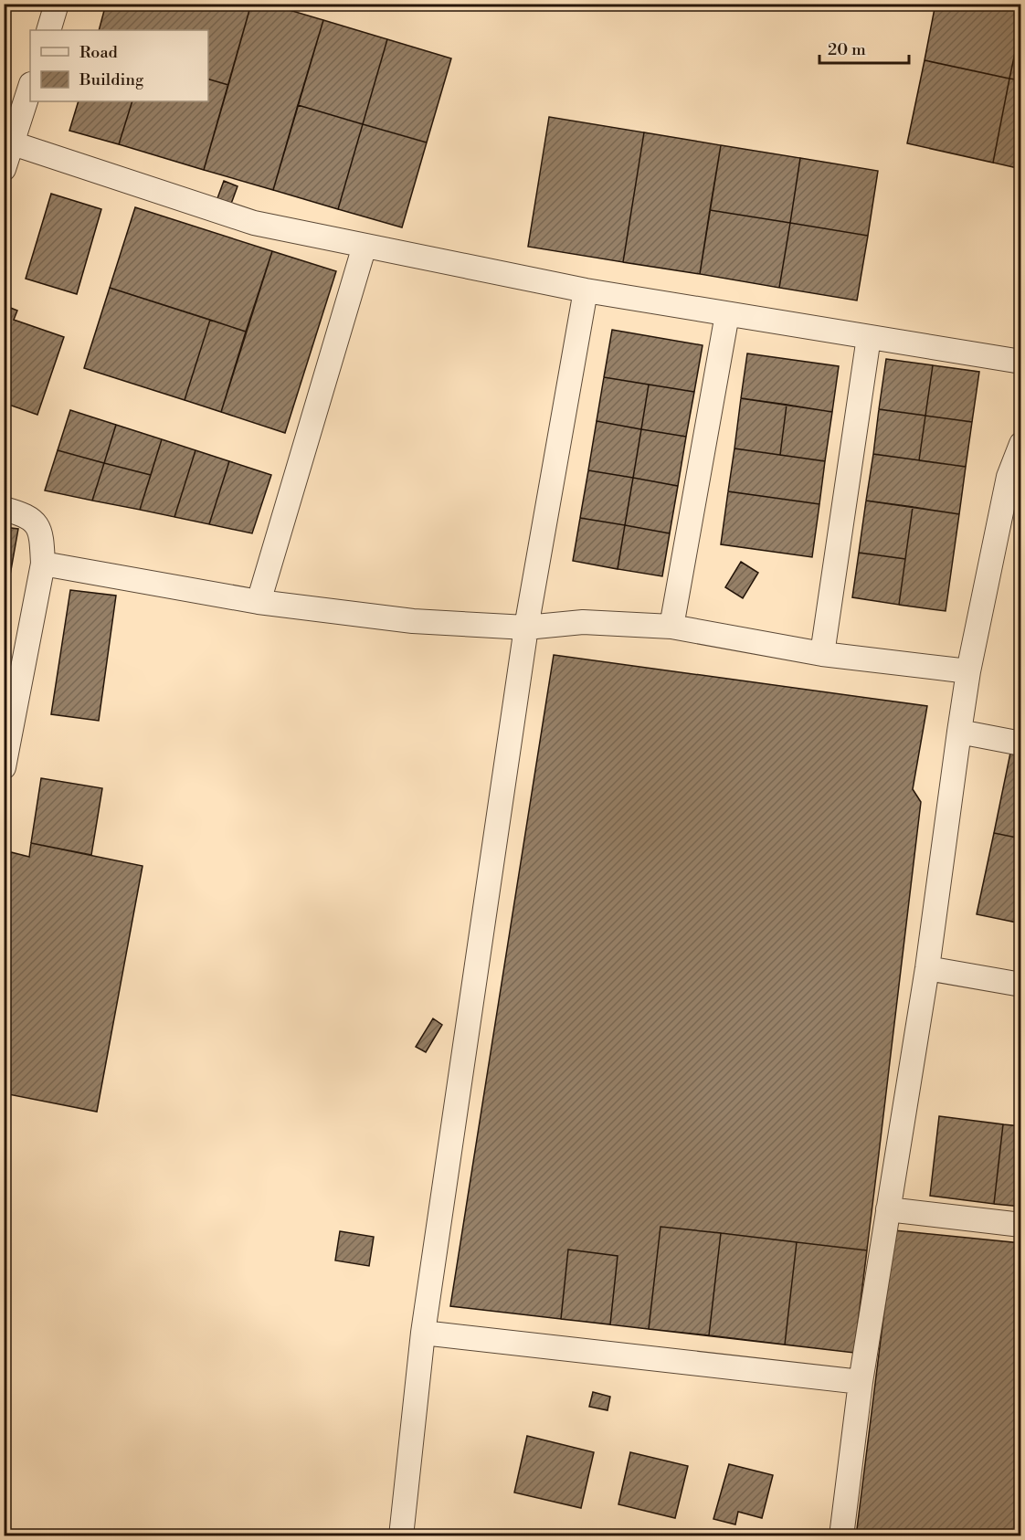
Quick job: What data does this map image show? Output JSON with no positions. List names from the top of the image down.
{
  "legend": ["Road", "Building"],
  "scale_bar": "20 m"
}
